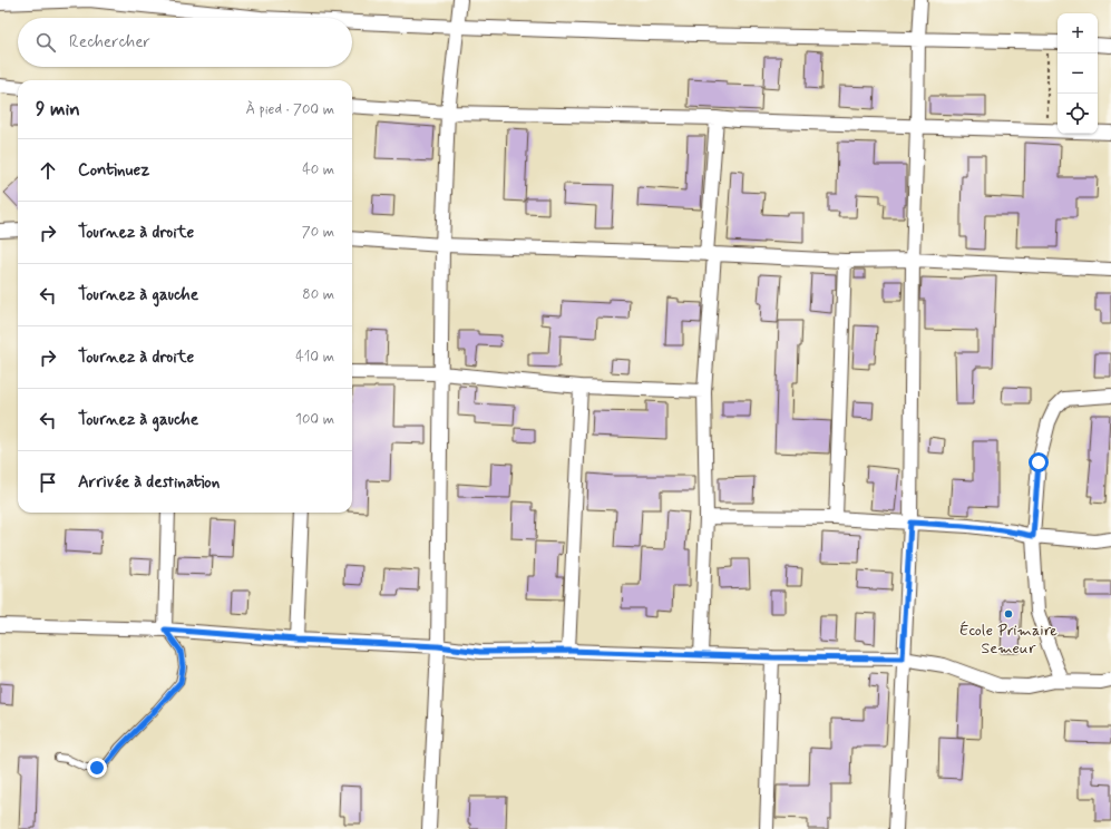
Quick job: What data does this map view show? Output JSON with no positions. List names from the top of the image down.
{
  "places": ["École Primaire Semeur"],
  "page": {
    "map_buttons": ["+", "−"],
    "search": "Rechercher",
    "heading": ["9 min", "À pied · 700 m"],
    "list": [
      ["Continuez", "40 m"],
      ["Tournez à droite", "70 m"],
      ["Tournez à gauche", "80 m"],
      ["Tournez à droite", "410 m"],
      ["Tournez à gauche", "100 m"],
      "Arrivée à destination"
    ]
  }
}
